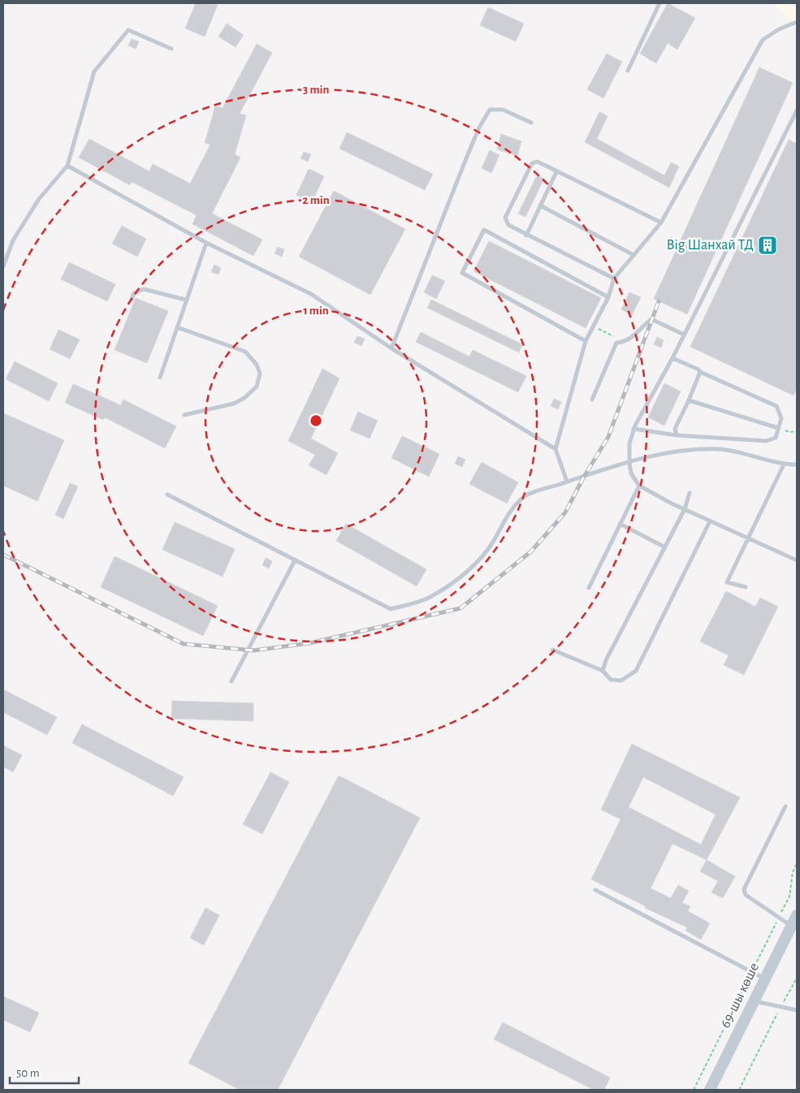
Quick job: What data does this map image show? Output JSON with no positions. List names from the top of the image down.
{
  "streets": {
    "main road": ["69-шы көше"]
  },
  "places": {
    "building": ["Big Шанхай ТД"]
  },
  "scale_bar": "50 m",
  "rings": ["3 min", "2 min", "1 min"]
}
